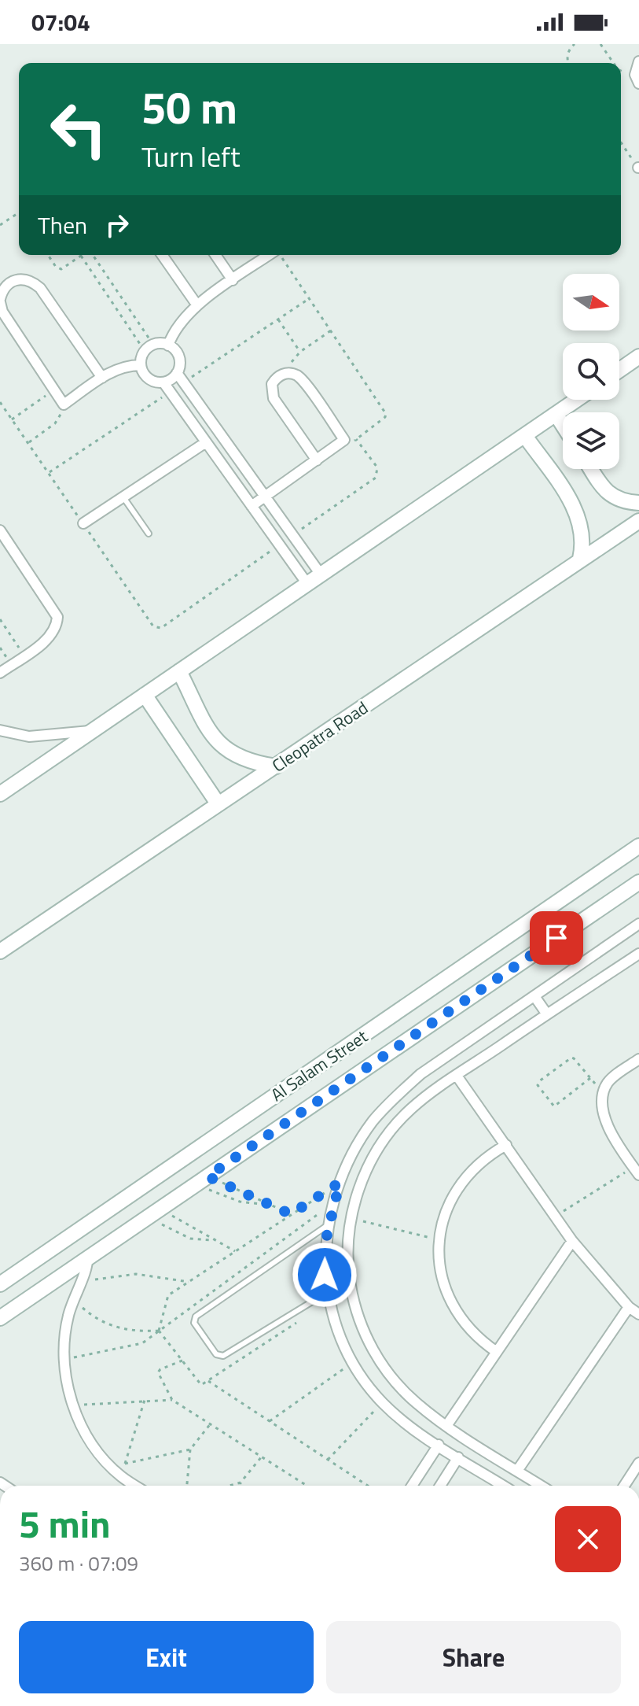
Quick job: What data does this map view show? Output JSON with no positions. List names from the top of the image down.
{
  "streets": {
    "main road": ["Cleopatra Road", "Al Salam Street"]
  },
  "north": "right",
  "page": {
    "status": "07:04",
    "turn": ["50 m", "Turn left"],
    "then": "Then",
    "heading": ["5 min", "360 m · 07:09"],
    "buttons": ["Exit", "Share"]
  }
}
